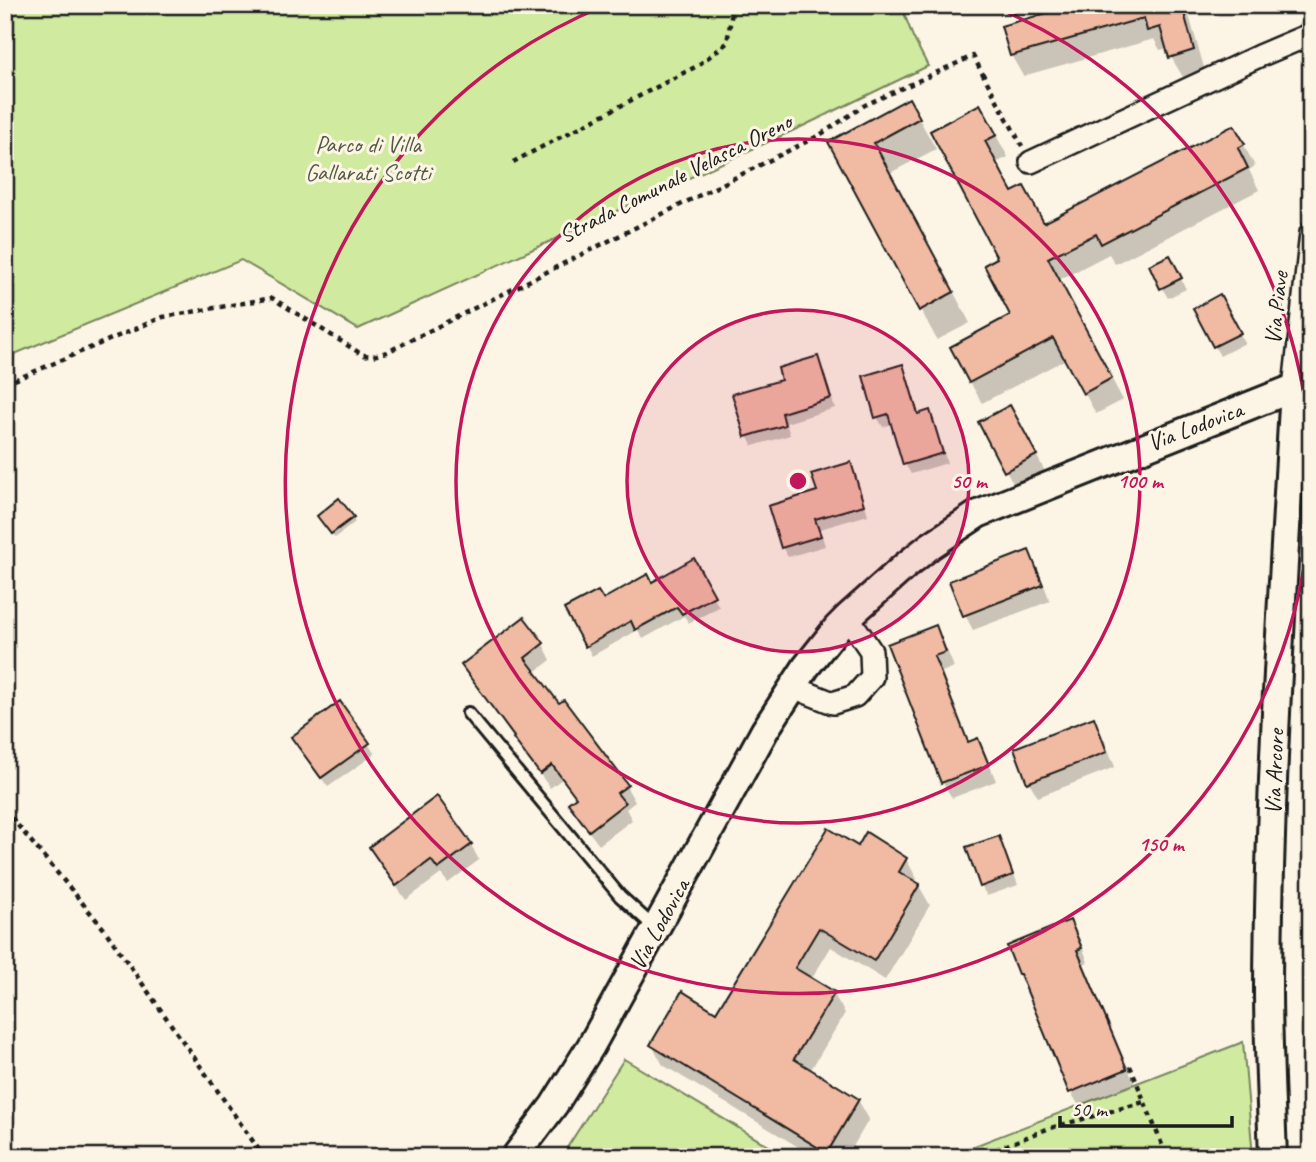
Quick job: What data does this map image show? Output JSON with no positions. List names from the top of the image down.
{
  "streets": {
    "street": ["Via Piave", "Via Lodovica", "Via Arcore"],
    "path": ["Strada Comunale Velasca Oreno"]
  },
  "crossings": [
    ["Via Piave", "Via Lodovica"],
    ["Via Piave", "Via Arcore"],
    ["Via Lodovica", "Via Arcore"]
  ],
  "parks": ["Parco di Villa Gallarati Scotti"],
  "scale_bar": "50 m",
  "rings": ["50 m", "100 m", "150 m"]
}
